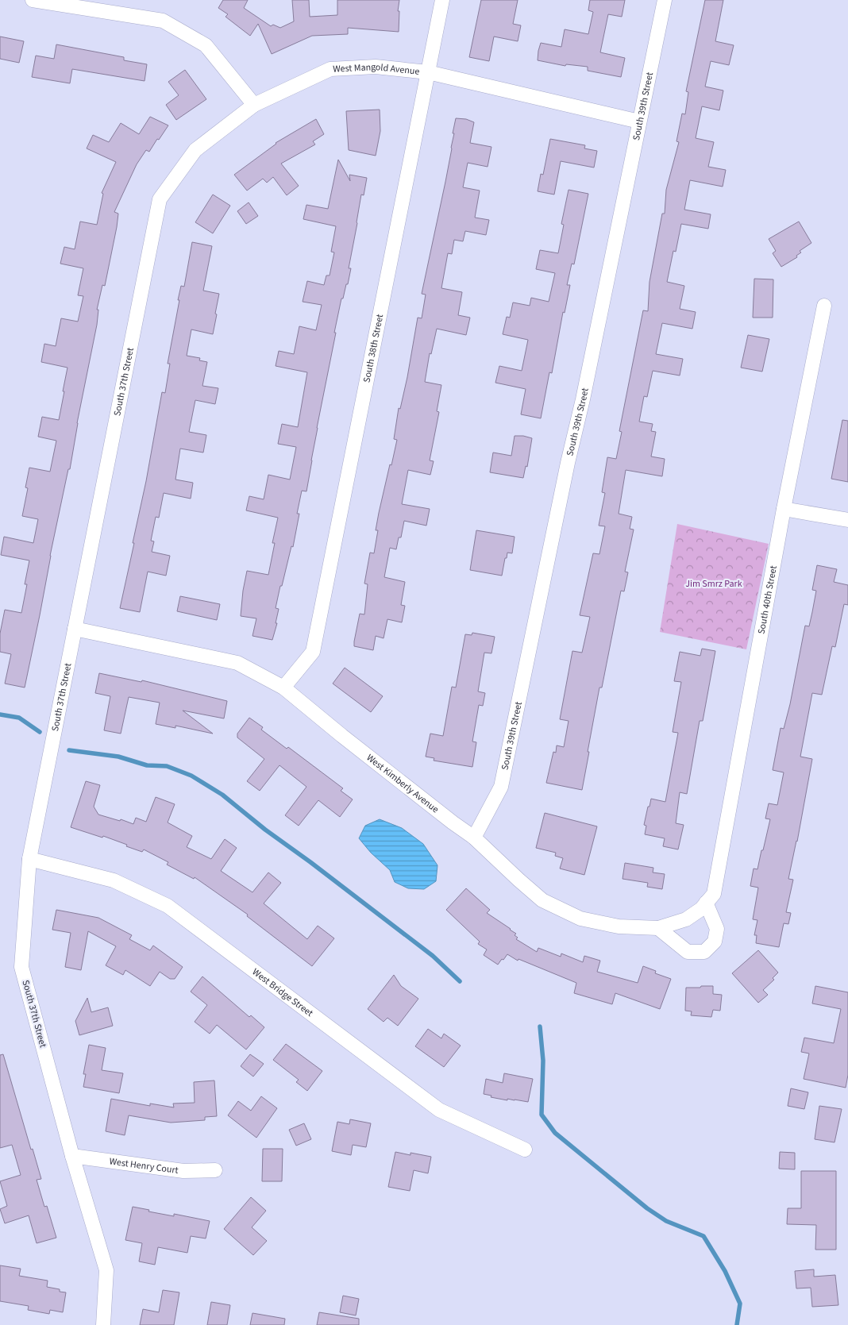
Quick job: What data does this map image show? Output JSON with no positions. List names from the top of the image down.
{
  "streets": {
    "street": [
      "West Mangold Avenue",
      "South 39th Street",
      "South 38th Street",
      "South 37th Street",
      "South 40th Street",
      "West Kimberly Avenue",
      "West Bridge Street",
      "West Henry Court"
    ]
  },
  "crossings": [
    ["West Mangold Avenue", "South 39th Street"],
    ["West Mangold Avenue", "South 38th Street"],
    ["West Mangold Avenue", "South 37th Street"],
    ["South 39th Street", "West Kimberly Avenue"],
    ["South 38th Street", "West Kimberly Avenue"],
    ["South 37th Street", "West Kimberly Avenue"],
    ["South 37th Street", "West Bridge Street"],
    ["South 37th Street", "West Henry Court"],
    ["South 40th Street", "West Kimberly Avenue"]
  ],
  "parks": ["Jim Smrz Park"]
}
